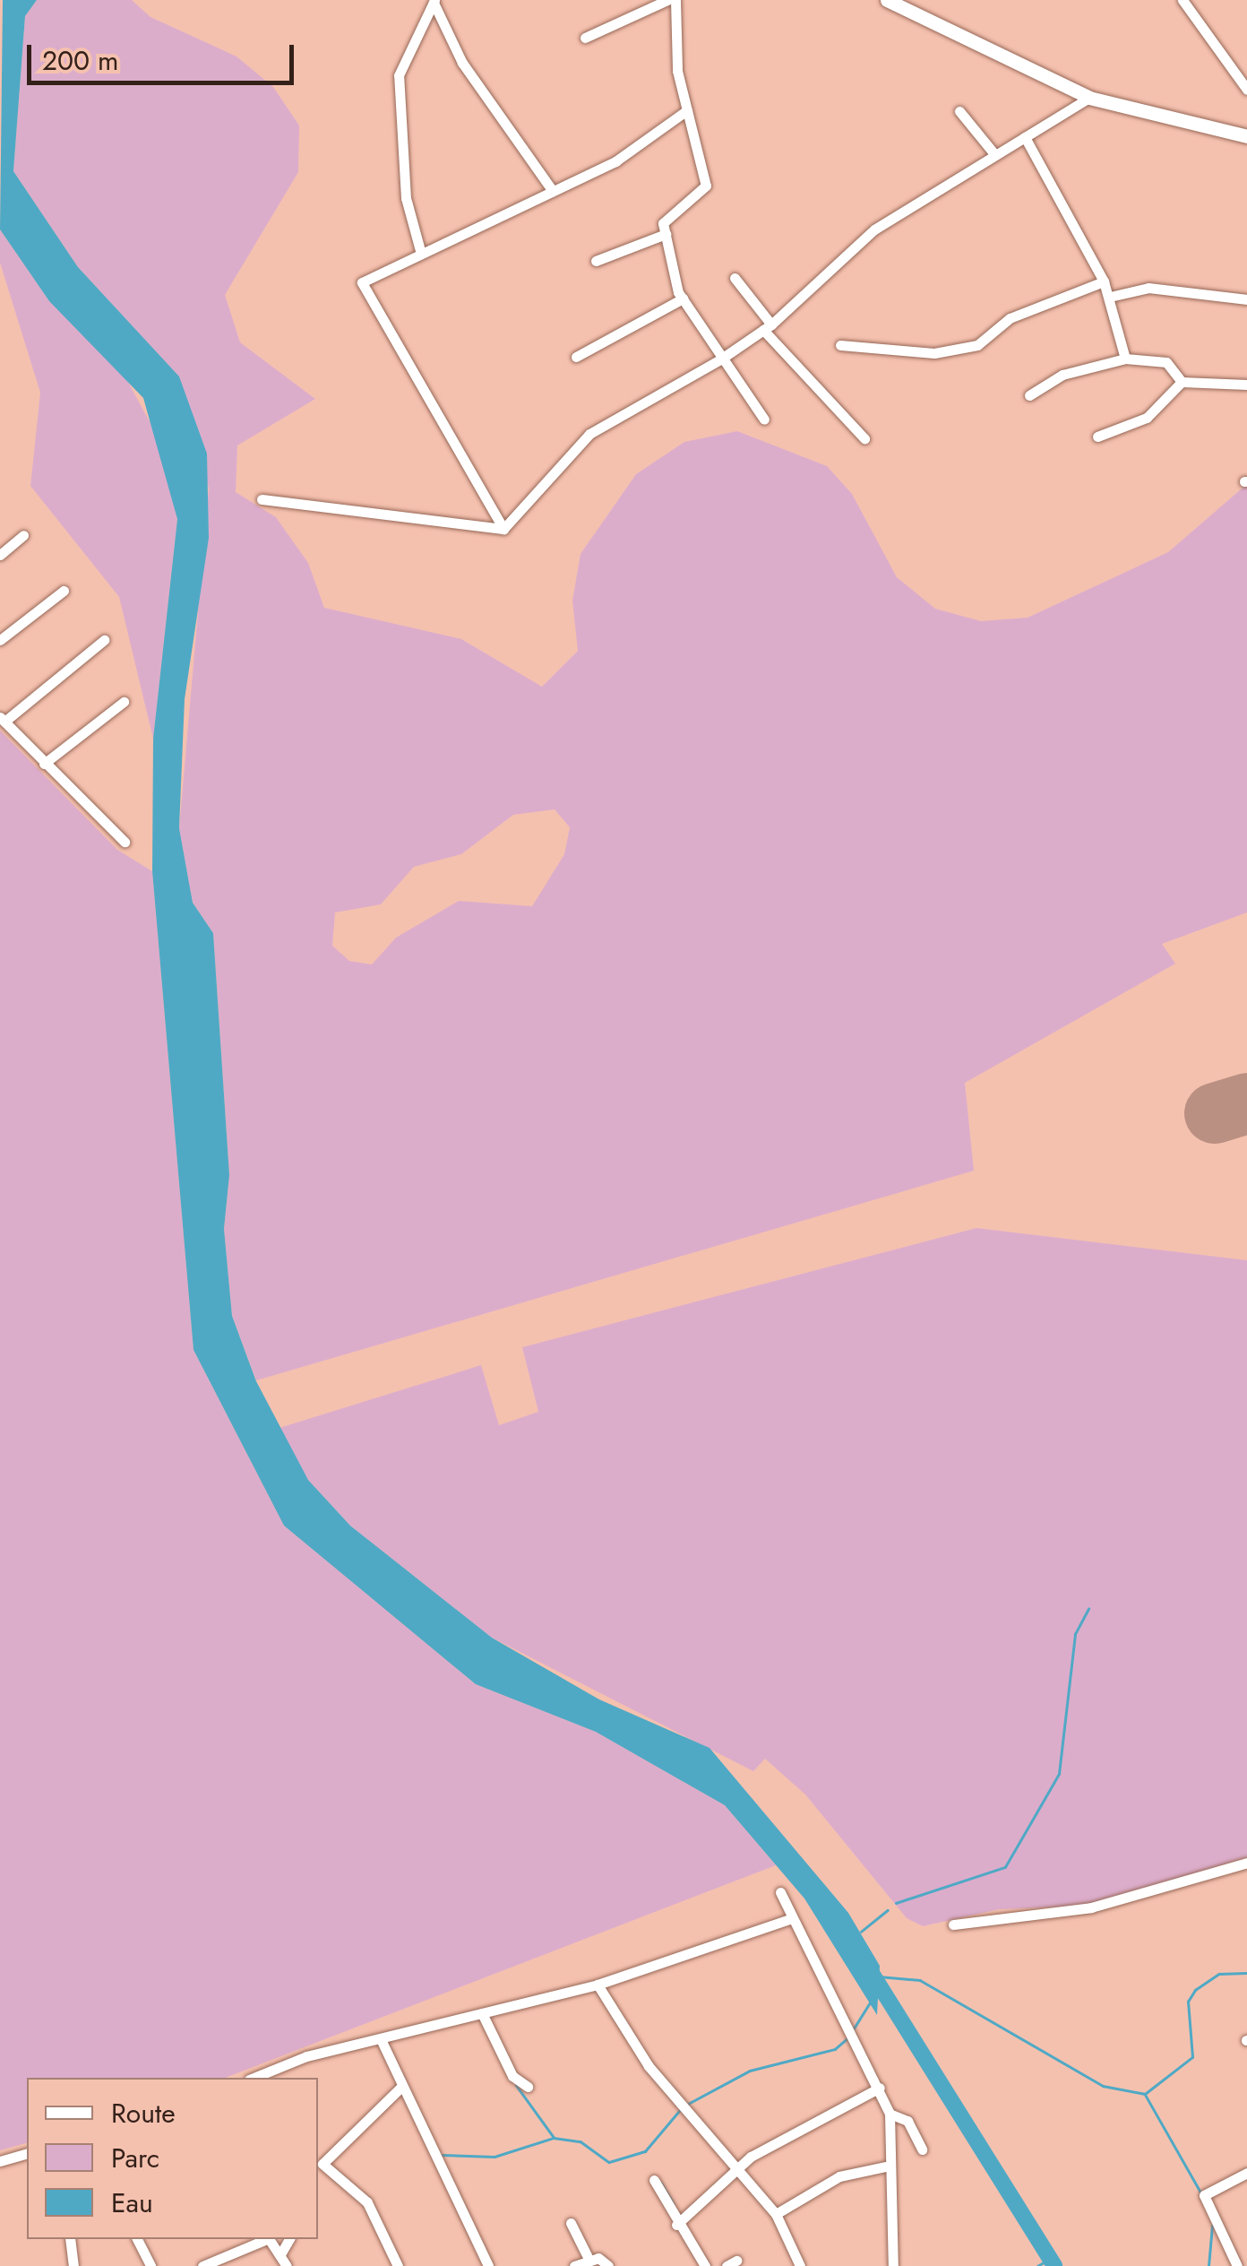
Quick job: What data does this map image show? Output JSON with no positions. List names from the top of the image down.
{
  "legend": ["Route", "Parc", "Eau"],
  "scale_bar": "200 m"
}
